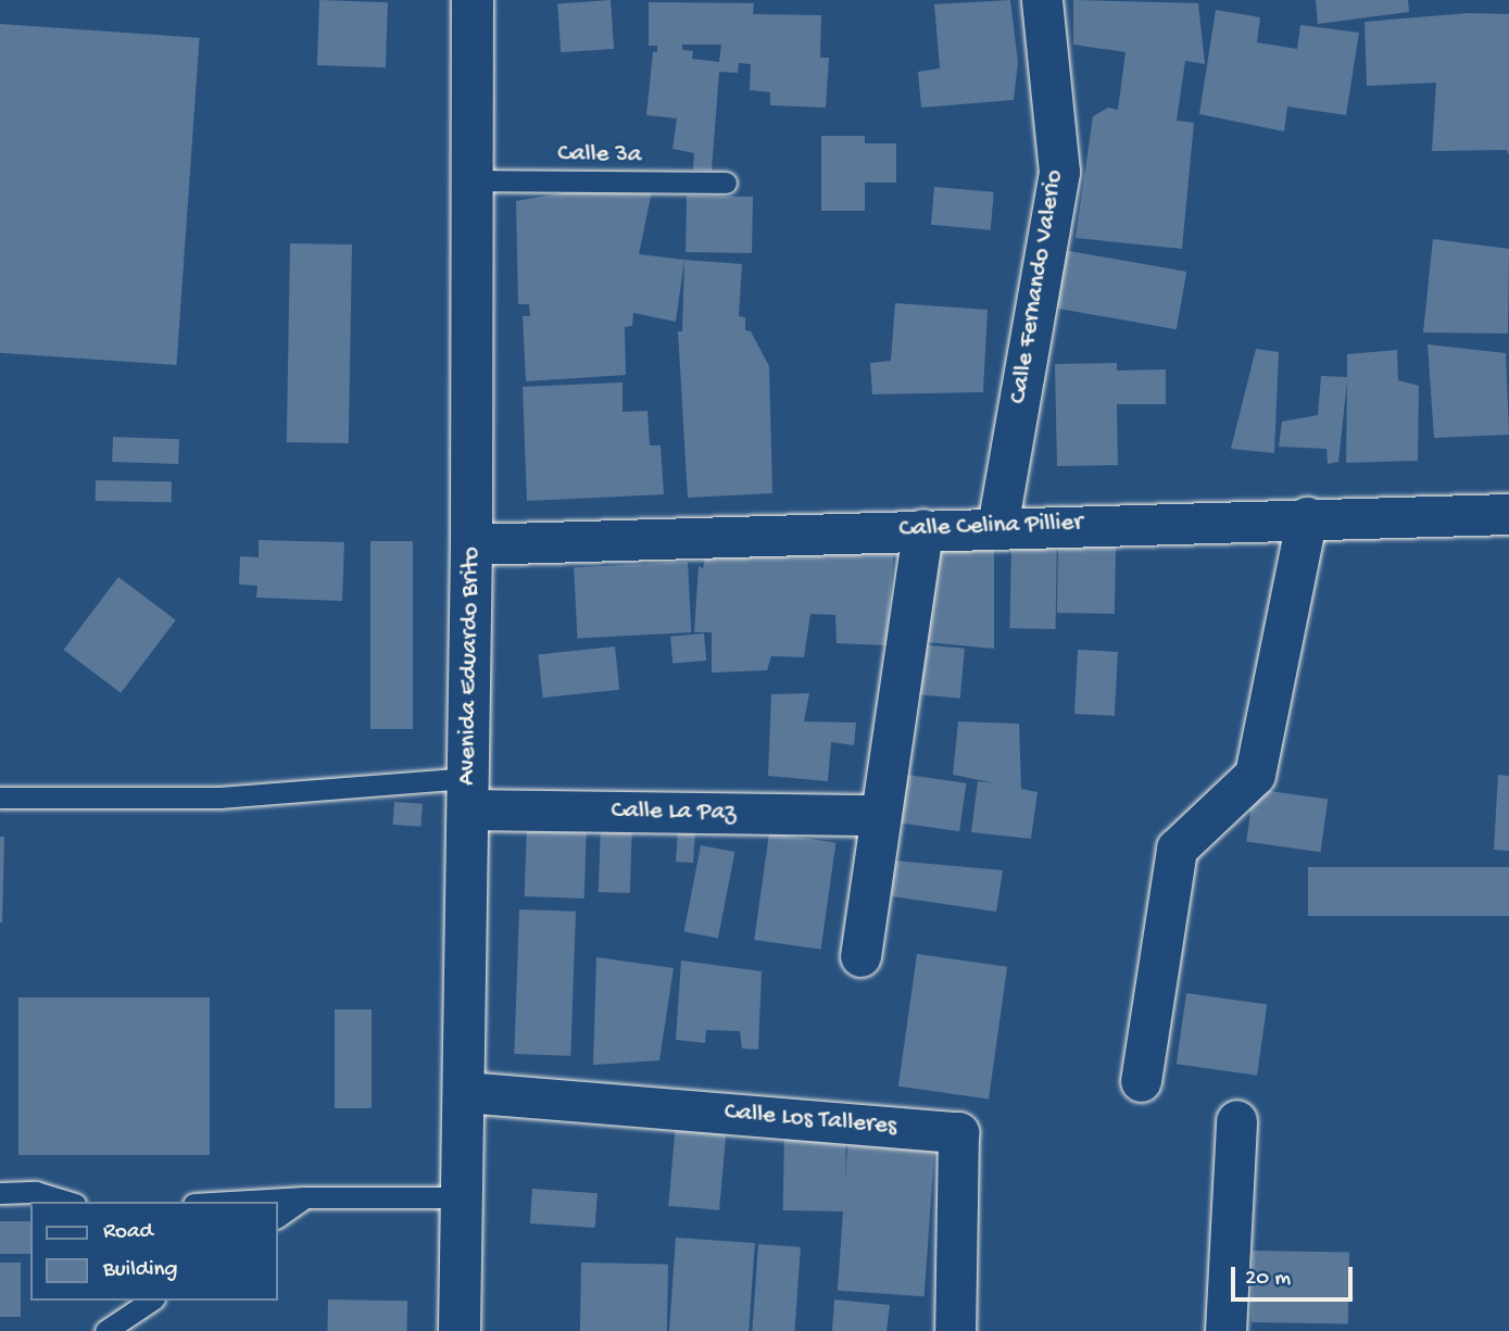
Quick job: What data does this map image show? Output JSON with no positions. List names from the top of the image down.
{
  "streets": {
    "street": [
      "Calle Fernando Valerio",
      "Calle Celina Pillier",
      "Avenida Eduardo Brito",
      "Calle La Paz",
      "Calle Los Talleres"
    ],
    "lane": ["Calle 3a"]
  },
  "crossings": [
    ["Calle 3a", "Avenida Eduardo Brito"],
    ["Calle Fernando Valerio", "Calle Celina Pillier"],
    ["Calle Celina Pillier", "Avenida Eduardo Brito"],
    ["Avenida Eduardo Brito", "Calle La Paz"],
    ["Avenida Eduardo Brito", "Calle Los Talleres"]
  ],
  "legend": ["Road", "Building"],
  "scale_bar": "20 m"
}
